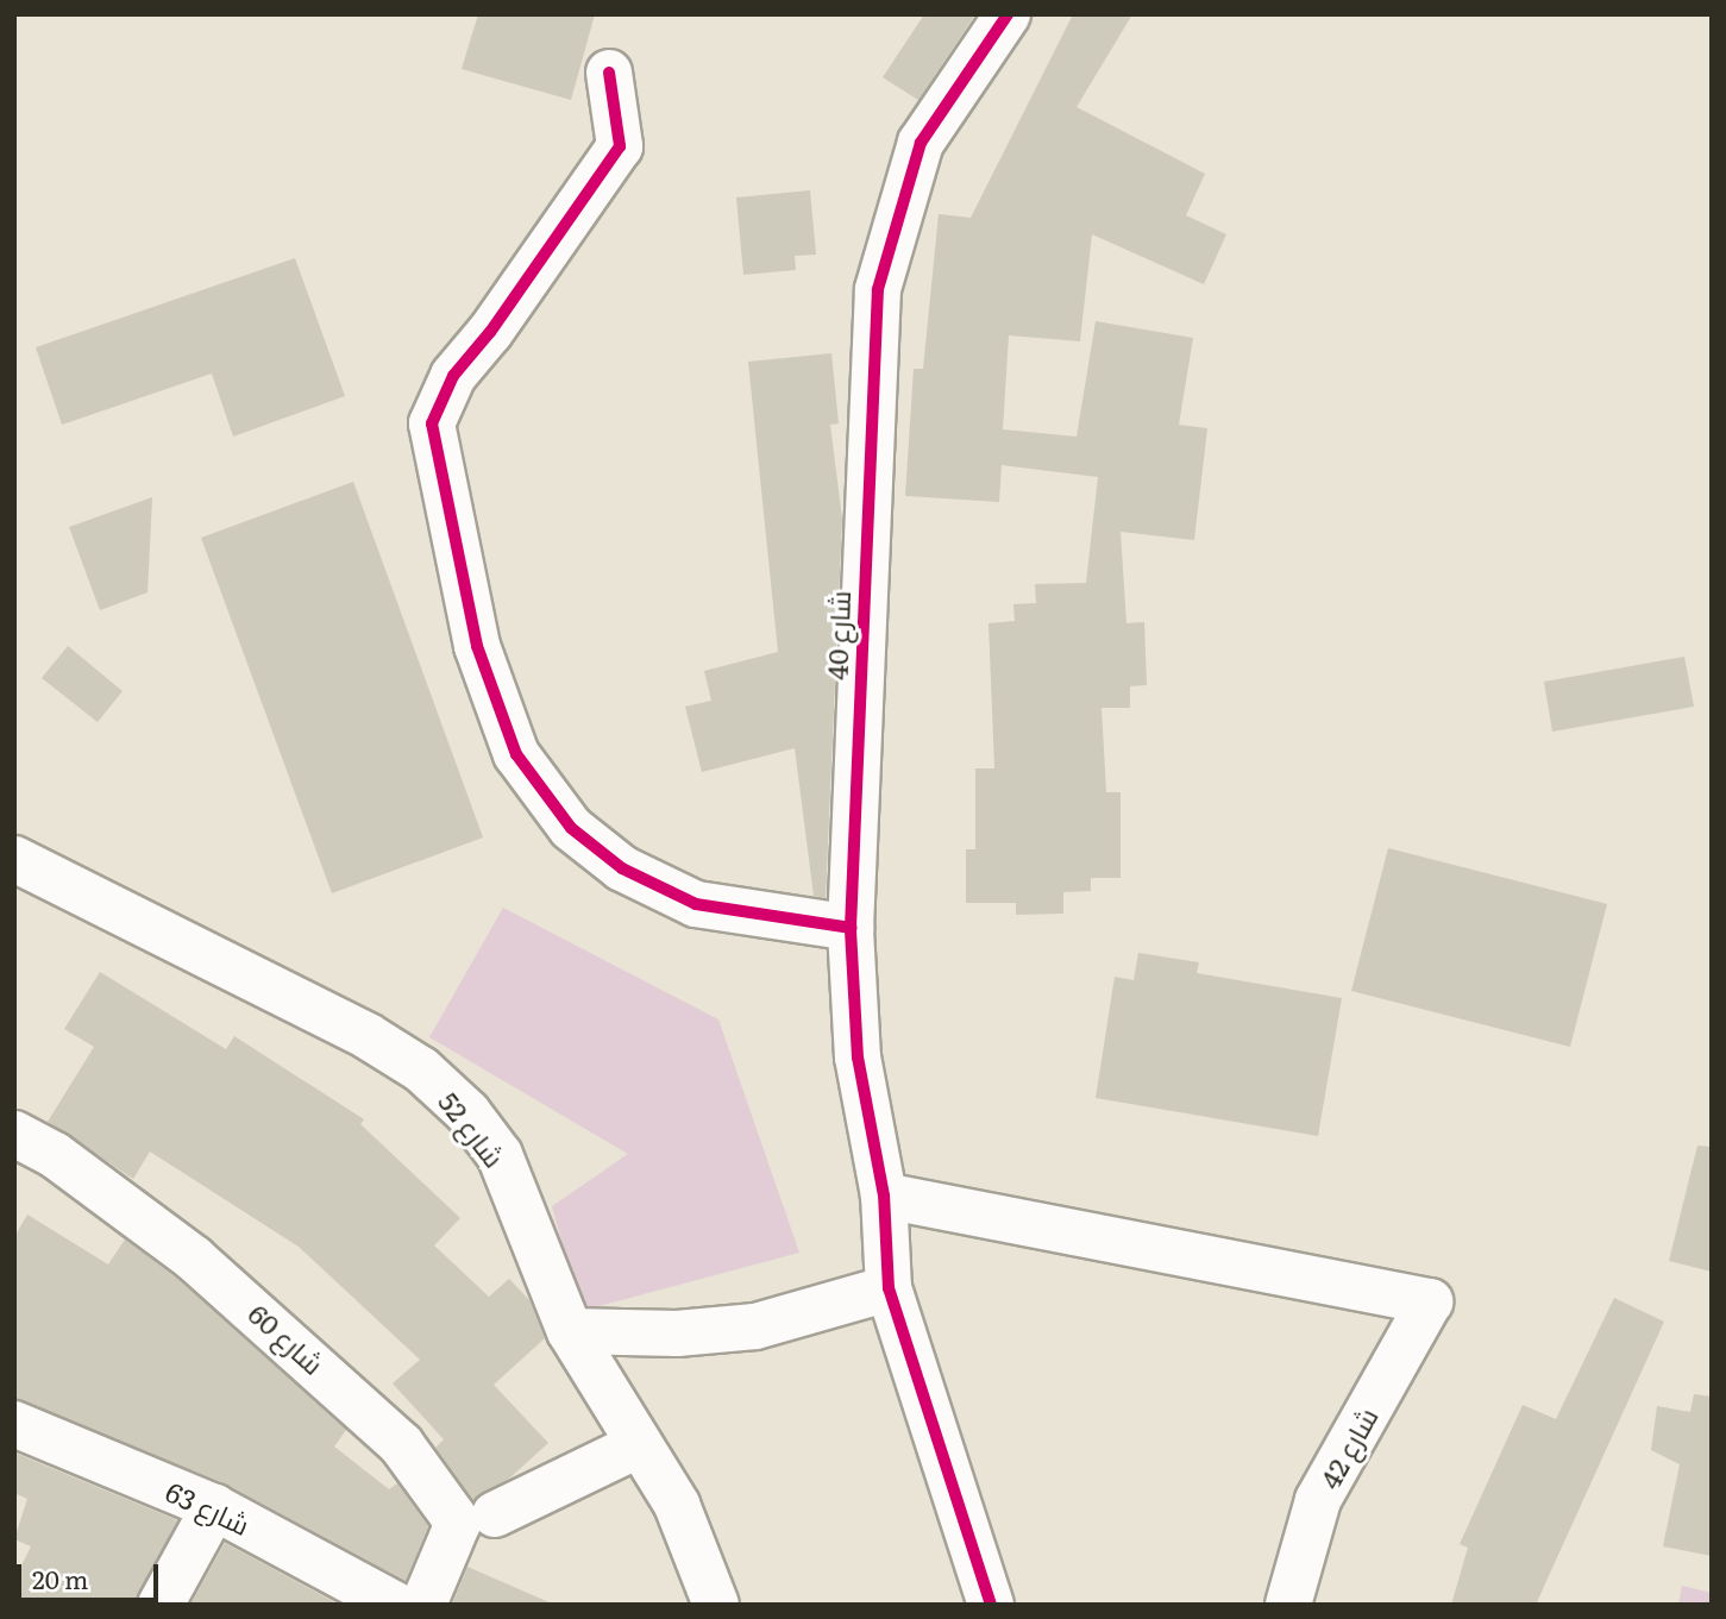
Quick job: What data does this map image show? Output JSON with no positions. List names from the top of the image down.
{
  "streets": {
    "street": [
      "شارع 40",
      "شارع 52",
      "شارع 60",
      "شارع 42",
      "شارع 63"
    ]
  },
  "crossings": [
    ["شارع 40", "شارع 42"]
  ],
  "scale_bar": "20 m"
}
